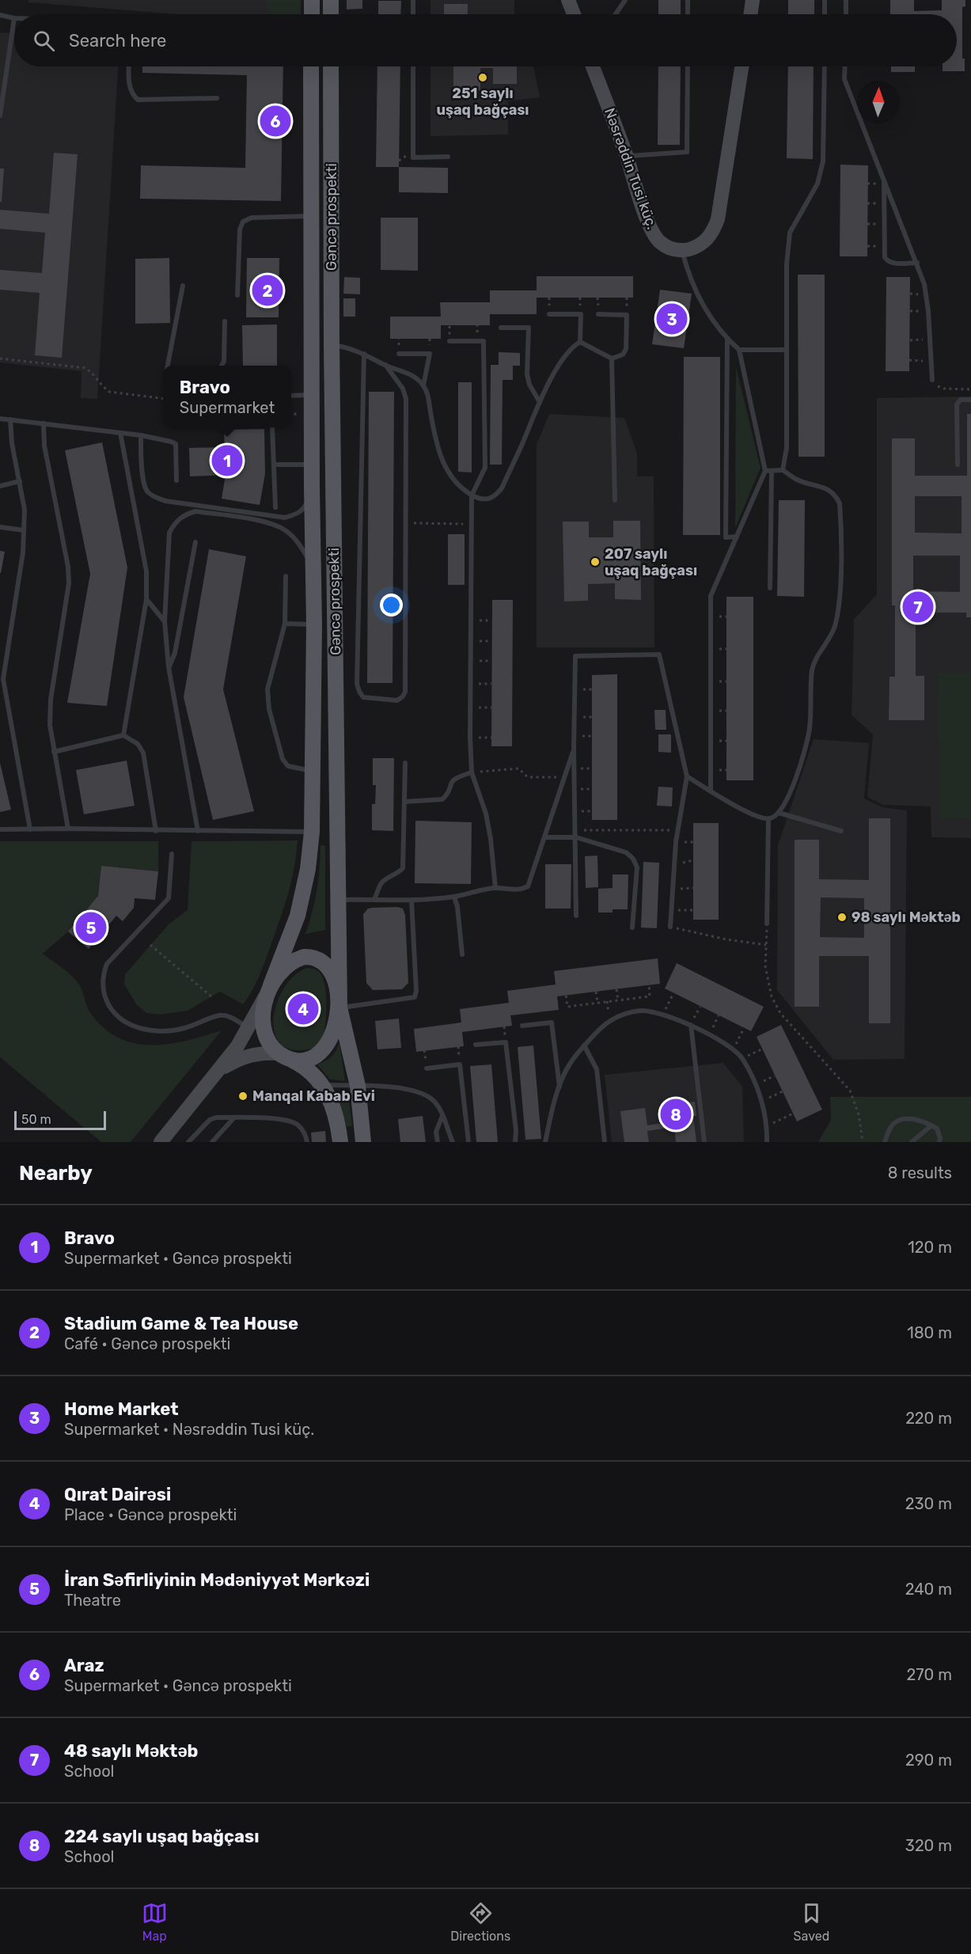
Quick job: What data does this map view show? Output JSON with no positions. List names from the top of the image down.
{
  "streets": {
    "main road": ["Gəncə prospekti"],
    "street": ["Nəsrəddin Tusi küç."]
  },
  "places": [
    "251 saylı uşaq bağçası",
    "207 saylı uşaq bağçası",
    "98 saylı Məktəb",
    "Manqal Kabab Evi"
  ],
  "scale_bar": "50 m",
  "north": "top",
  "page": {
    "search": "Search here",
    "pins": [
      "6",
      "2",
      "3",
      "1",
      "7",
      "5",
      "4",
      "8"
    ],
    "popup": ["Bravo", "Supermarket"],
    "scale": "50 m",
    "heading": ["Nearby", "8 results"],
    "list": [
      {
        "mark": "1",
        "name": "Bravo",
        "note": "Supermarket · Gəncə prospekti",
        "value": "120 m"
      },
      {
        "mark": "2",
        "name": "Stadium Game & Tea House",
        "note": "Café · Gəncə prospekti",
        "value": "180 m"
      },
      {
        "mark": "3",
        "name": "Home Market",
        "note": "Supermarket · Nəsrəddin Tusi küç.",
        "value": "220 m"
      },
      {
        "mark": "4",
        "name": "Qırat Dairəsi",
        "note": "Place · Gəncə prospekti",
        "value": "230 m"
      },
      {
        "mark": "5",
        "name": "İran Səfirliyinin Mədəniyyət Mərkəzi",
        "note": "Theatre",
        "value": "240 m"
      },
      {
        "mark": "6",
        "name": "Araz",
        "note": "Supermarket · Gəncə prospekti",
        "value": "270 m"
      },
      {
        "mark": "7",
        "name": "48 saylı Məktəb",
        "note": "School",
        "value": "290 m"
      },
      {
        "mark": "8",
        "name": "224 saylı uşaq bağçası",
        "note": "School",
        "value": "320 m"
      }
    ],
    "nav": ["Map", "Directions", "Saved"]
  }
}
